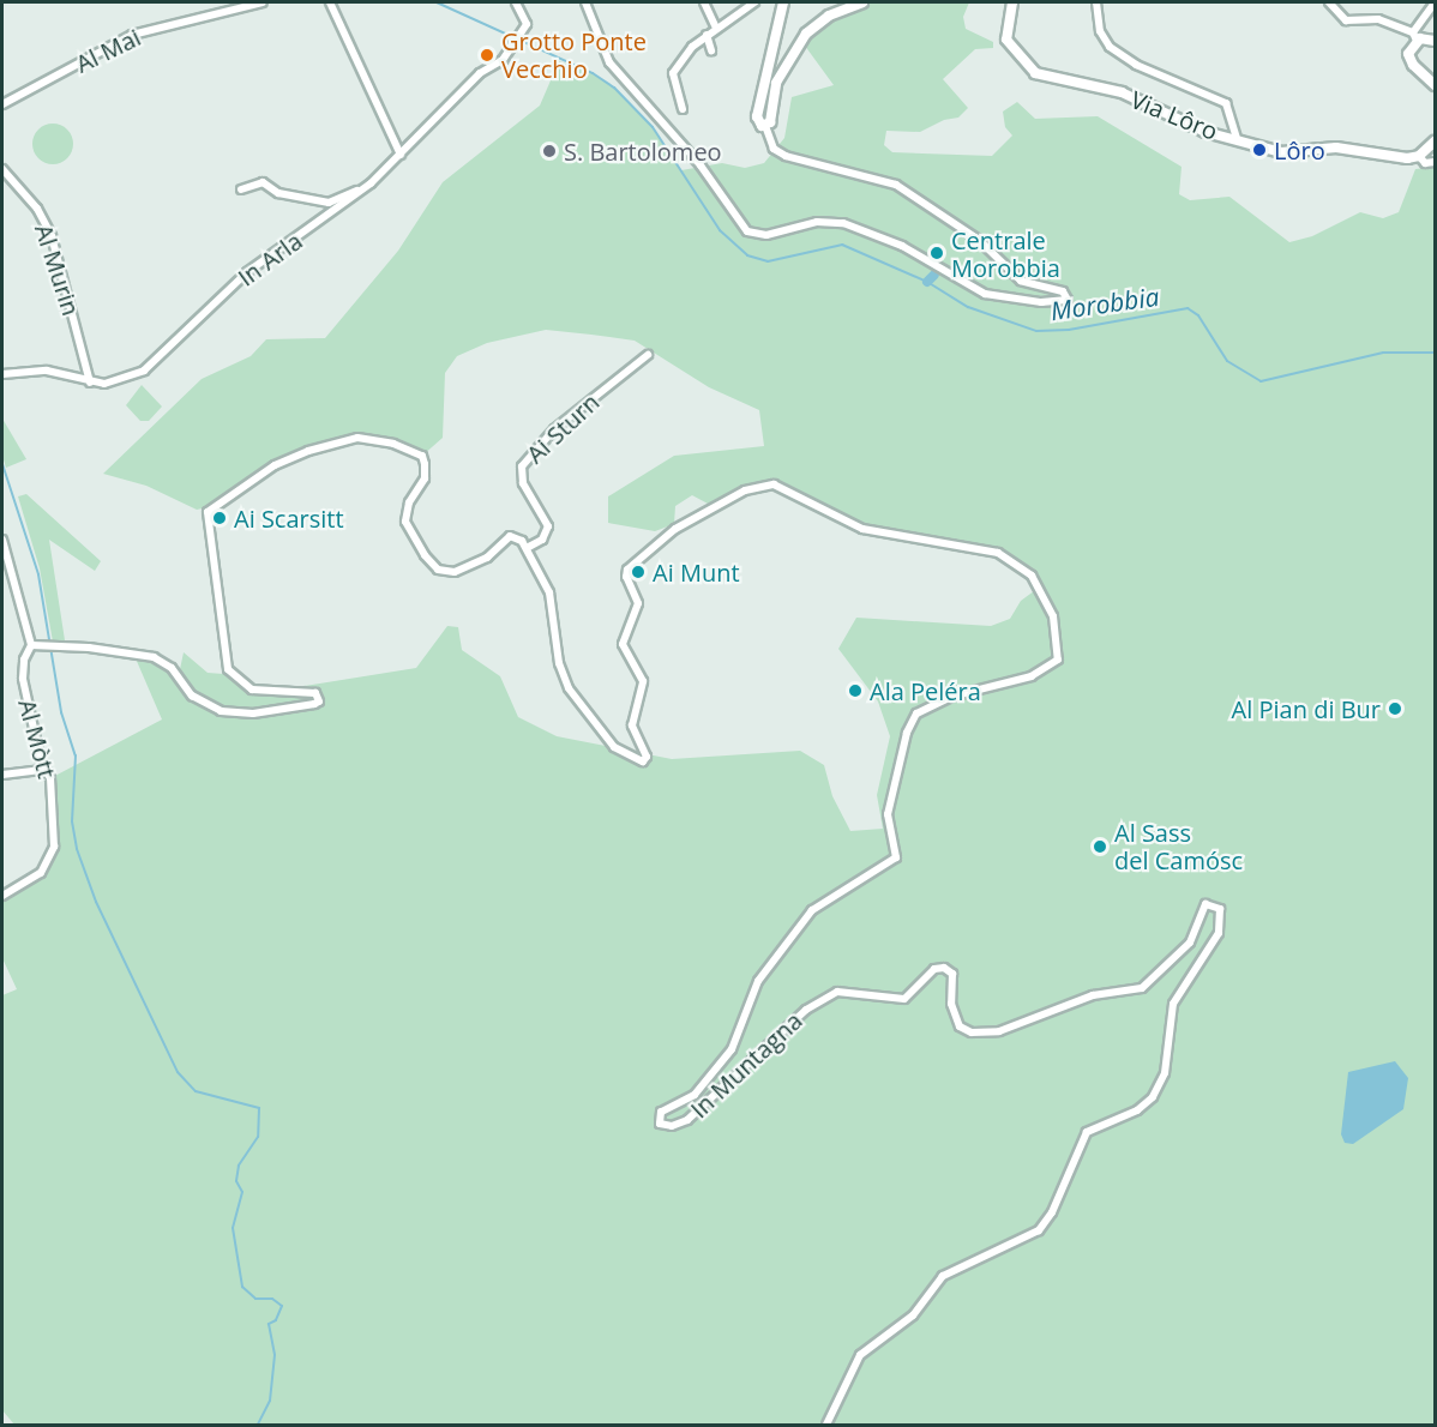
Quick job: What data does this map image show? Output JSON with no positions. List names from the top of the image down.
{
  "streets": {
    "street": [
      "Al Mai",
      "Via Lôro",
      "In Arla",
      "Al Murin",
      "Ai Sturn",
      "Al Mòtt",
      "In Muntagna"
    ]
  },
  "crossings": [
    ["In Arla", "Al Murin"],
    ["Ai Sturn", "In Muntagna"]
  ],
  "water": ["Morobbia"],
  "places": [
    "Grotto Ponte Vecchio",
    "Lôro",
    "S. Bartolomeo",
    "Centrale Morobbia",
    "Ai Scarsitt",
    "Ai Munt",
    "Ala Peléra",
    "Al Pian di Bur",
    "Al Sass del Camósc"
  ]
}
